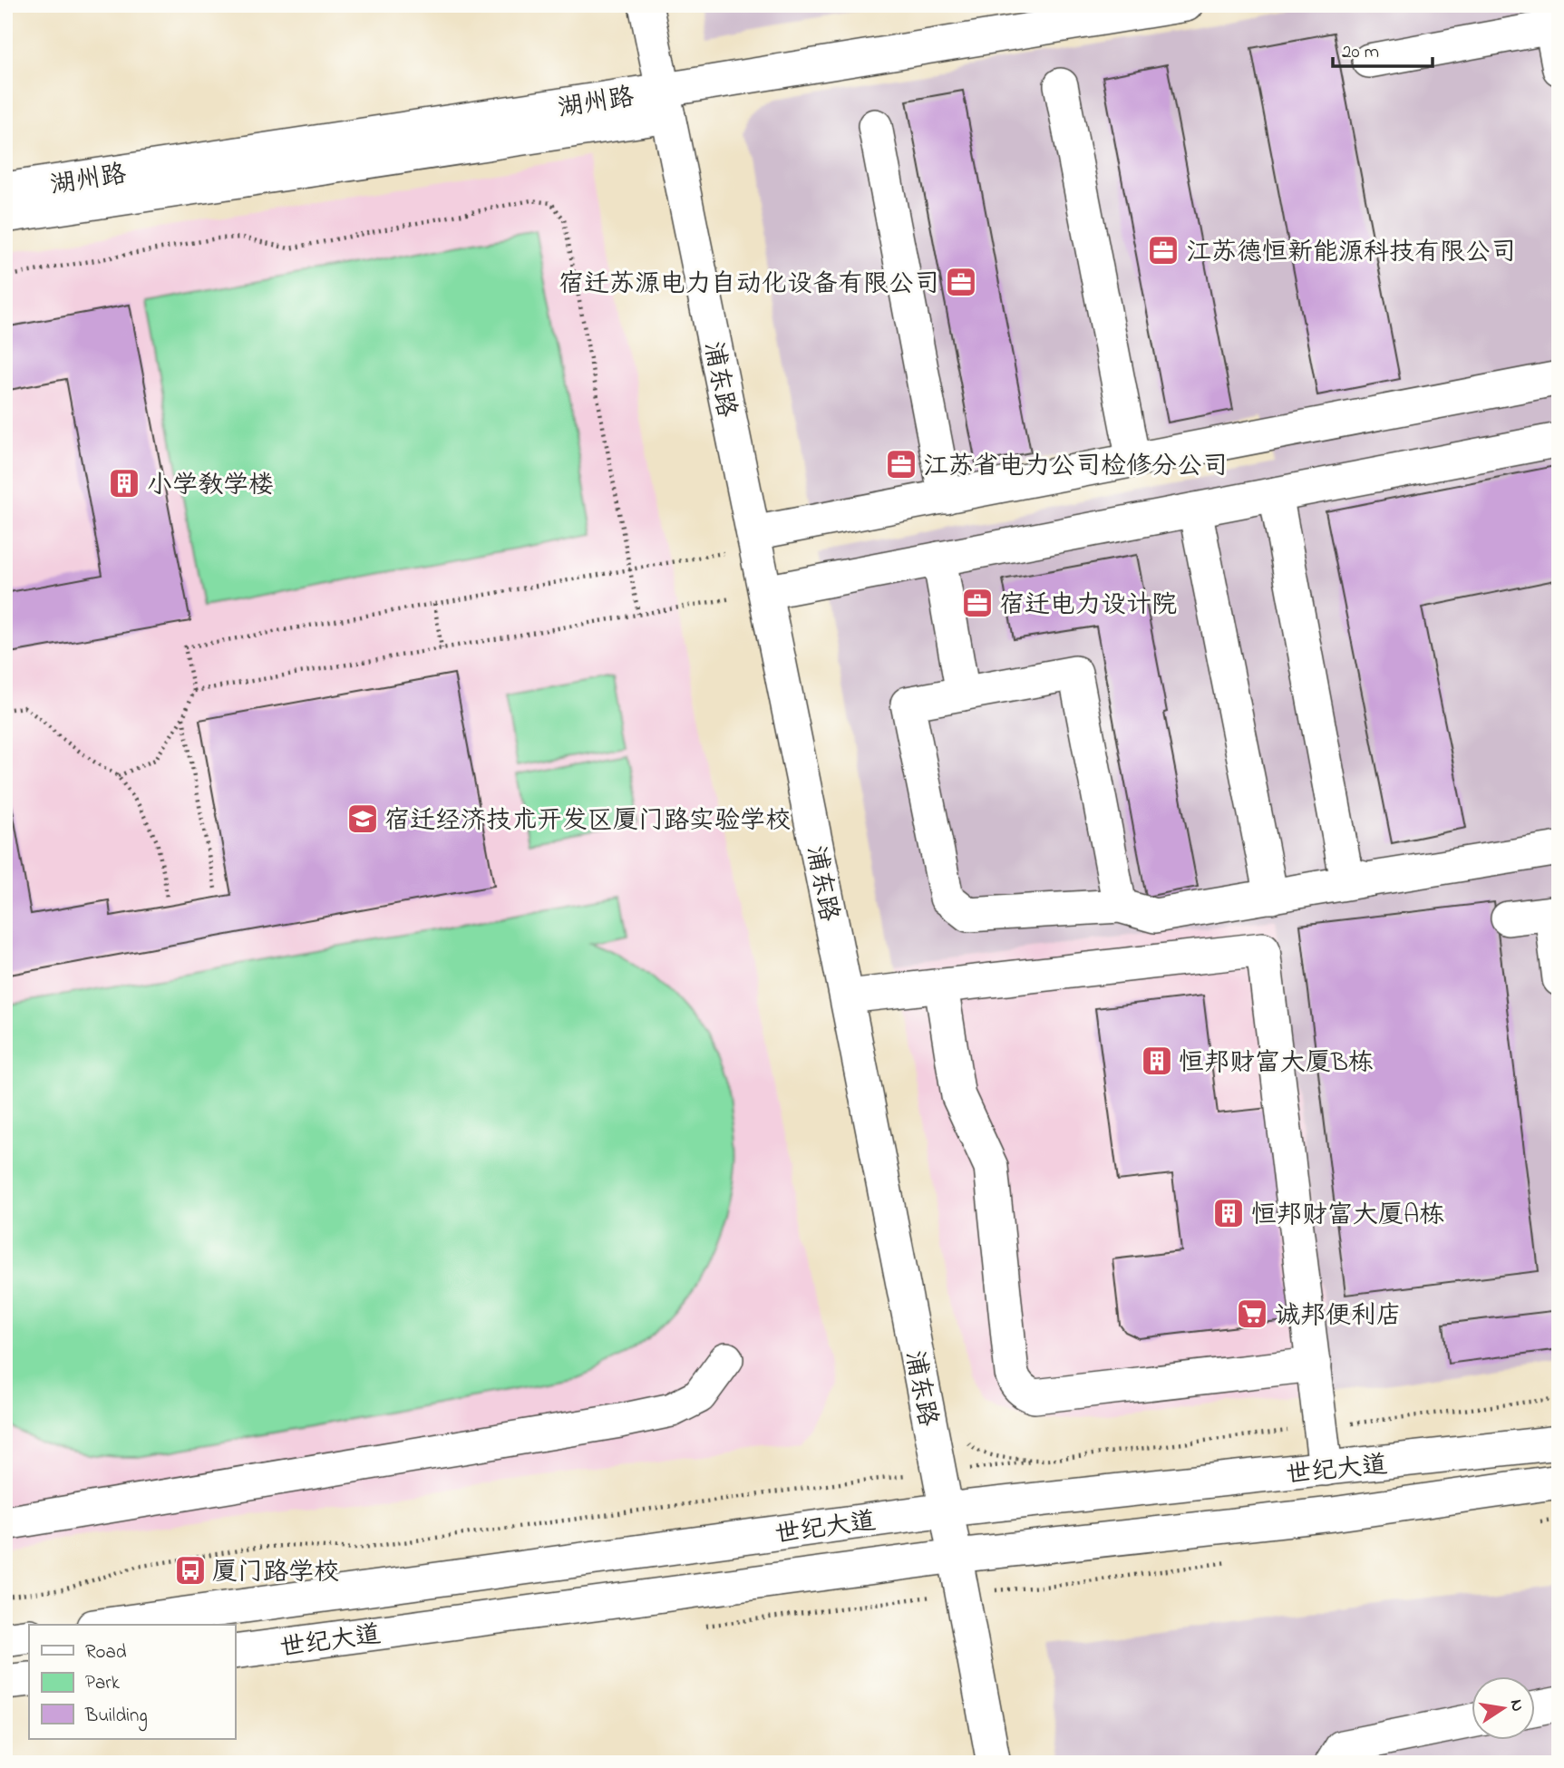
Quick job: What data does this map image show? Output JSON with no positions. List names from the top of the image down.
{
  "streets": {
    "street": ["湖州路", "浦东路", "世纪大道"]
  },
  "crossings": [
    ["湖州路", "浦东路"],
    ["浦东路", "世纪大道"]
  ],
  "places": {
    "office": [
      "江苏德恒新能源科技有限公司",
      "宿迁苏源电力自动化设备有限公司",
      "江苏省电力公司检修分公司",
      "宿迁电力设计院"
    ],
    "building": ["小学教学楼", "恒邦财富大厦B栋", "恒邦财富大厦A栋"],
    "school or university": ["宿迁经济技术开发区厦门路实验学校"],
    "supermarket": ["诚邦便利店"],
    "bus stop": ["厦门路学校"]
  },
  "legend": ["Road", "Park", "Building"],
  "scale_bar": "20 m",
  "north": "right"
}
